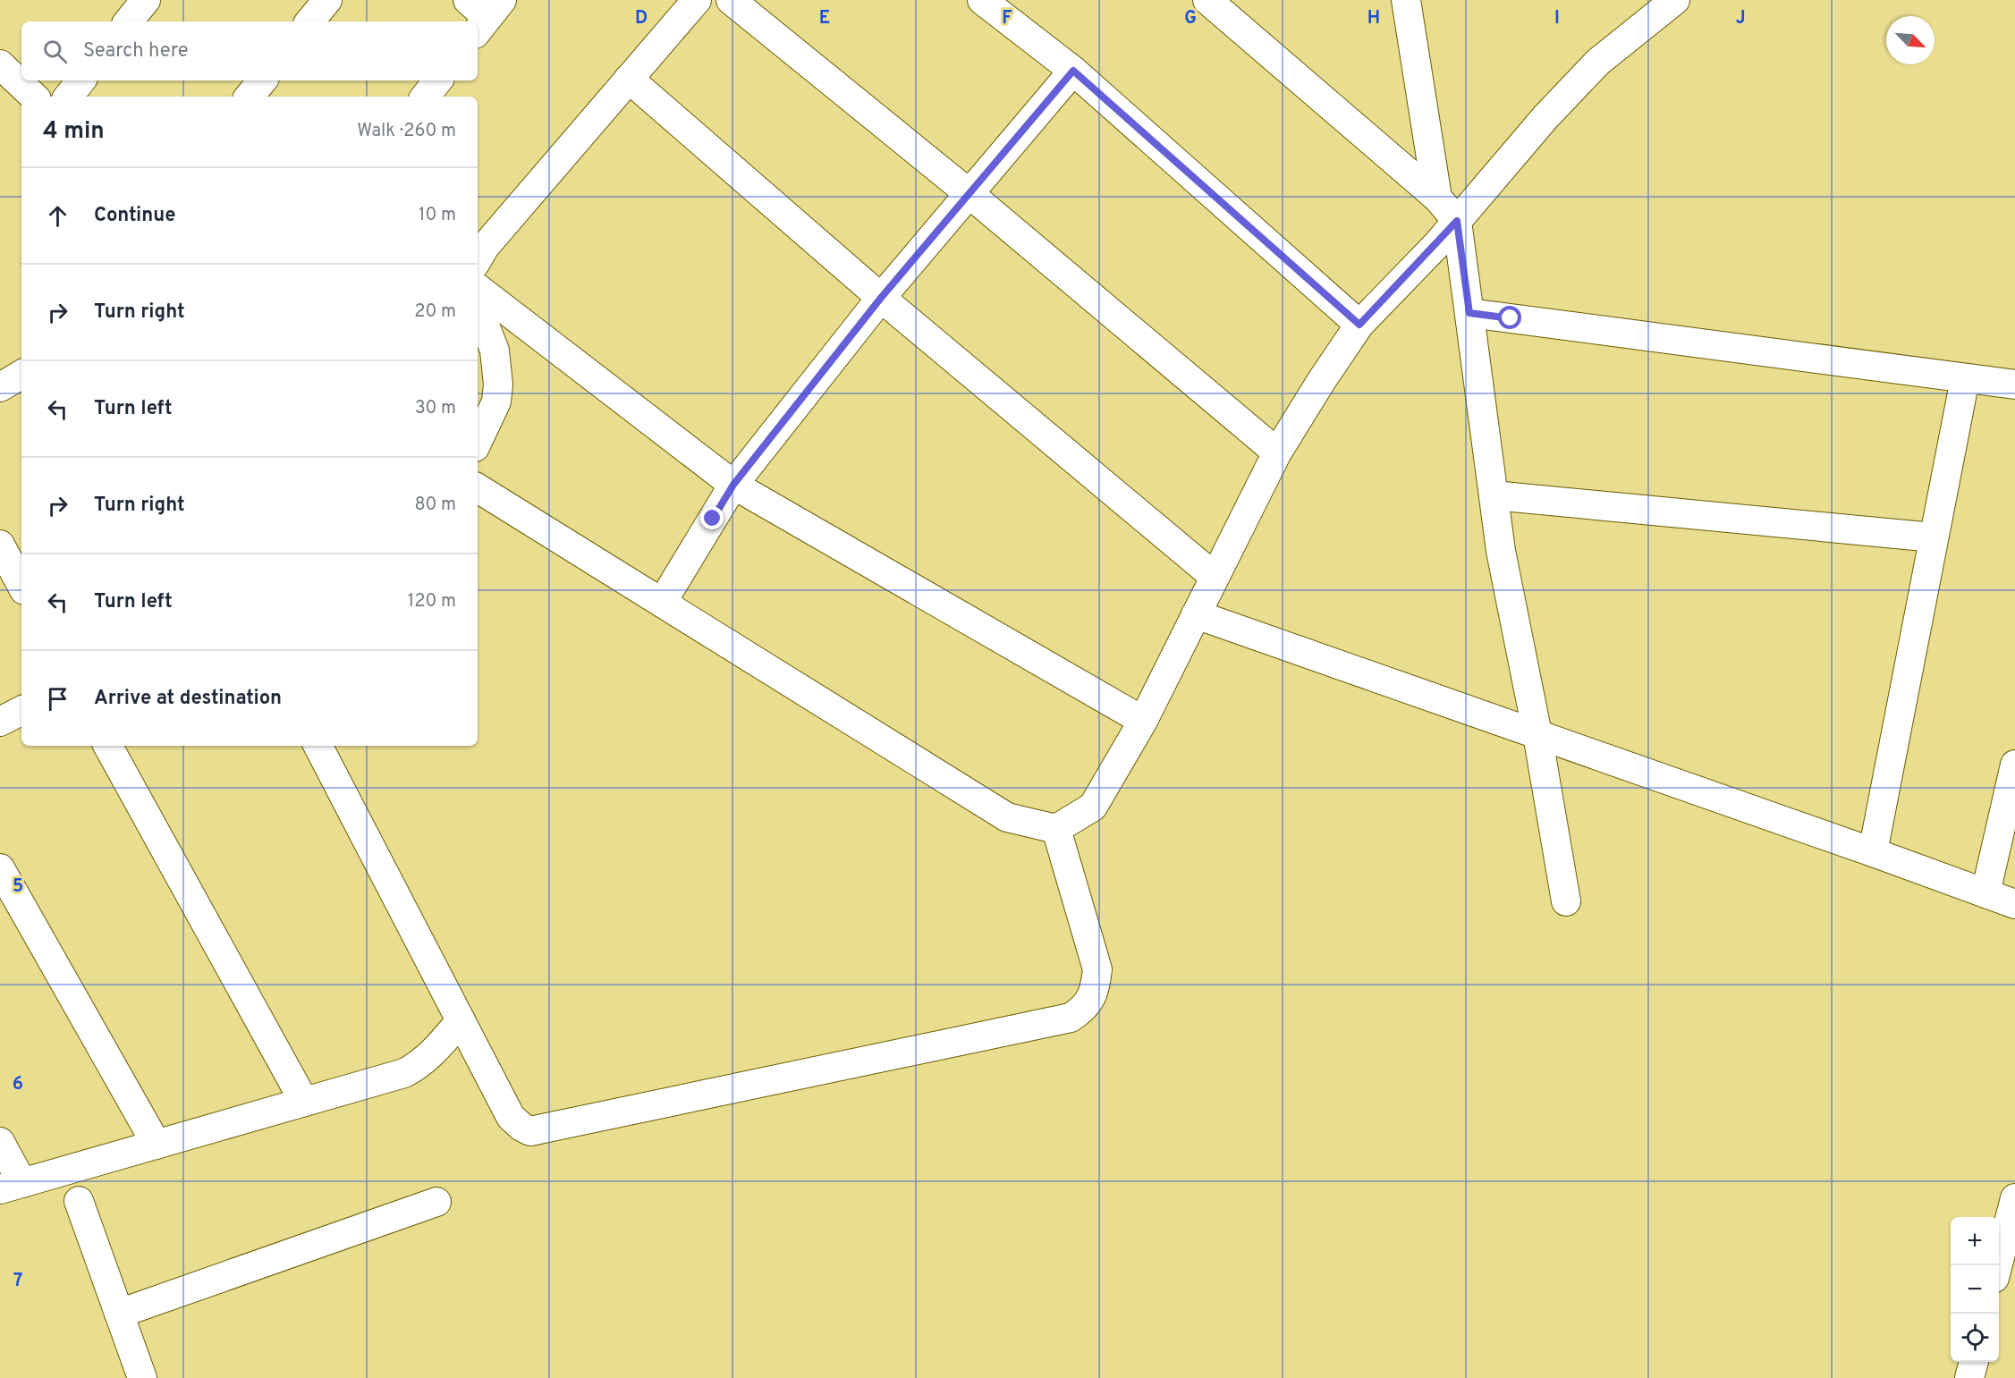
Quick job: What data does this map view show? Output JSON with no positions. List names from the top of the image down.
{
  "north": "bottom right",
  "page": {
    "search": "Search here",
    "heading": ["4 min", "Walk · 260 m"],
    "list": [
      ["Continue", "10 m"],
      ["Turn right", "20 m"],
      ["Turn left", "30 m"],
      ["Turn right", "80 m"],
      ["Turn left", "120 m"],
      "Arrive at destination"
    ],
    "map_buttons": ["+", "−"]
  },
  "grid": {
    "columns": [
      "D",
      "E",
      "F",
      "G",
      "H",
      "I",
      "J"
    ],
    "rows": ["5", "6", "7"]
  }
}
